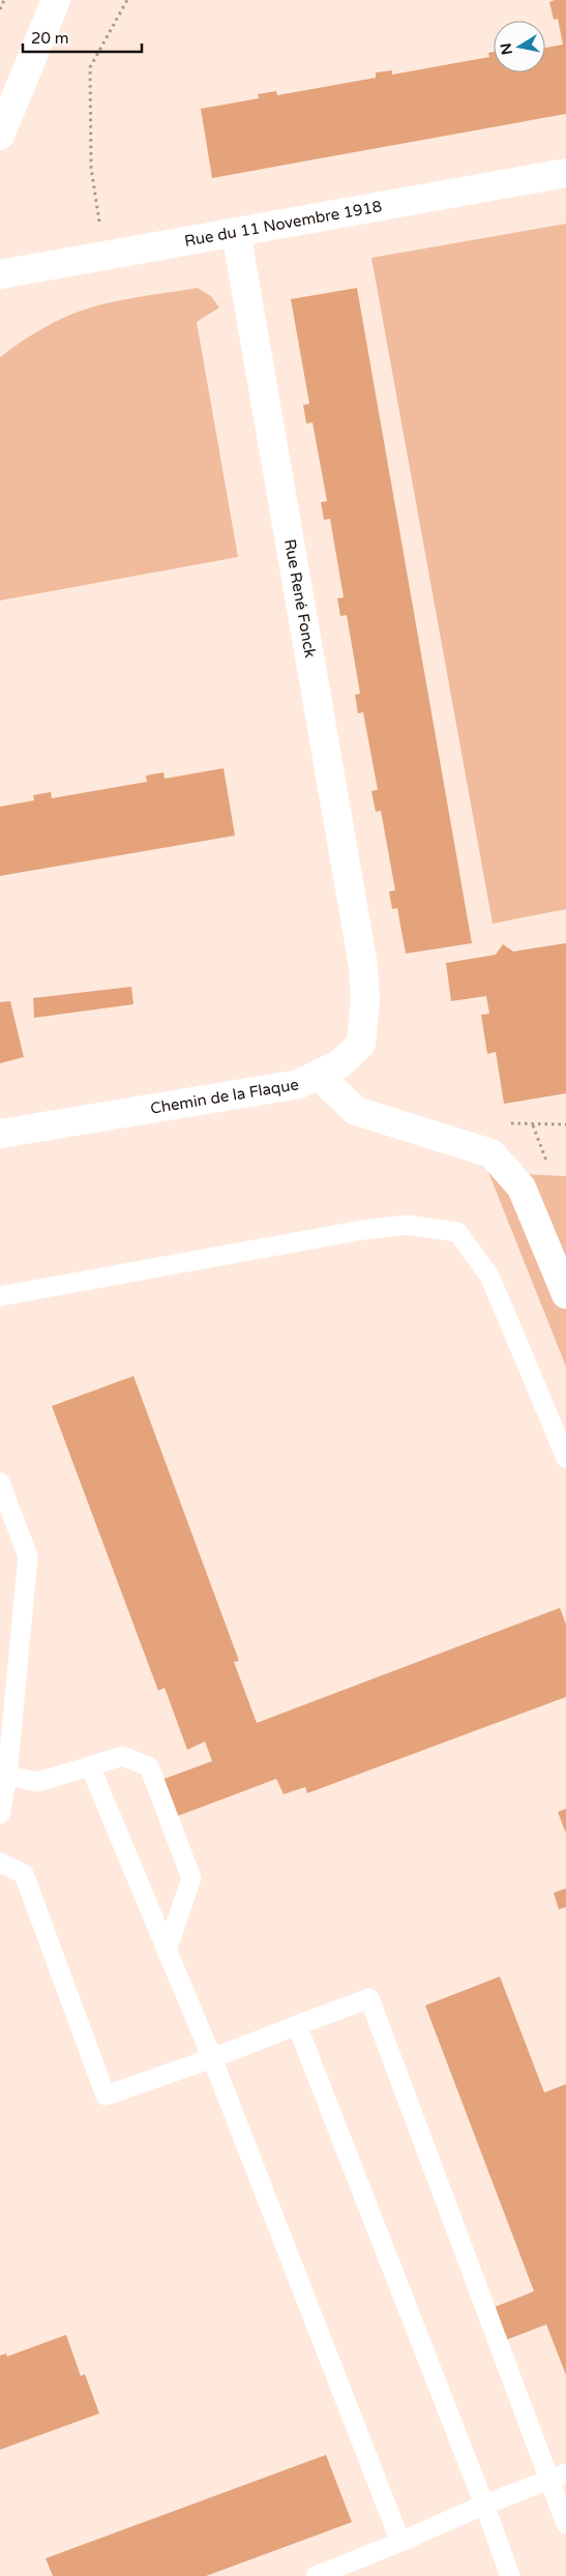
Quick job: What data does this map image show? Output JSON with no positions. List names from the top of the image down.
{
  "streets": {
    "street": ["Rue du 11 Novembre 1918", "Rue René Fonck", "Chemin de la Flaque"]
  },
  "crossings": [
    ["Rue du 11 Novembre 1918", "Rue René Fonck"],
    ["Rue René Fonck", "Chemin de la Flaque"]
  ],
  "scale_bar": "20 m",
  "north": "left"
}
